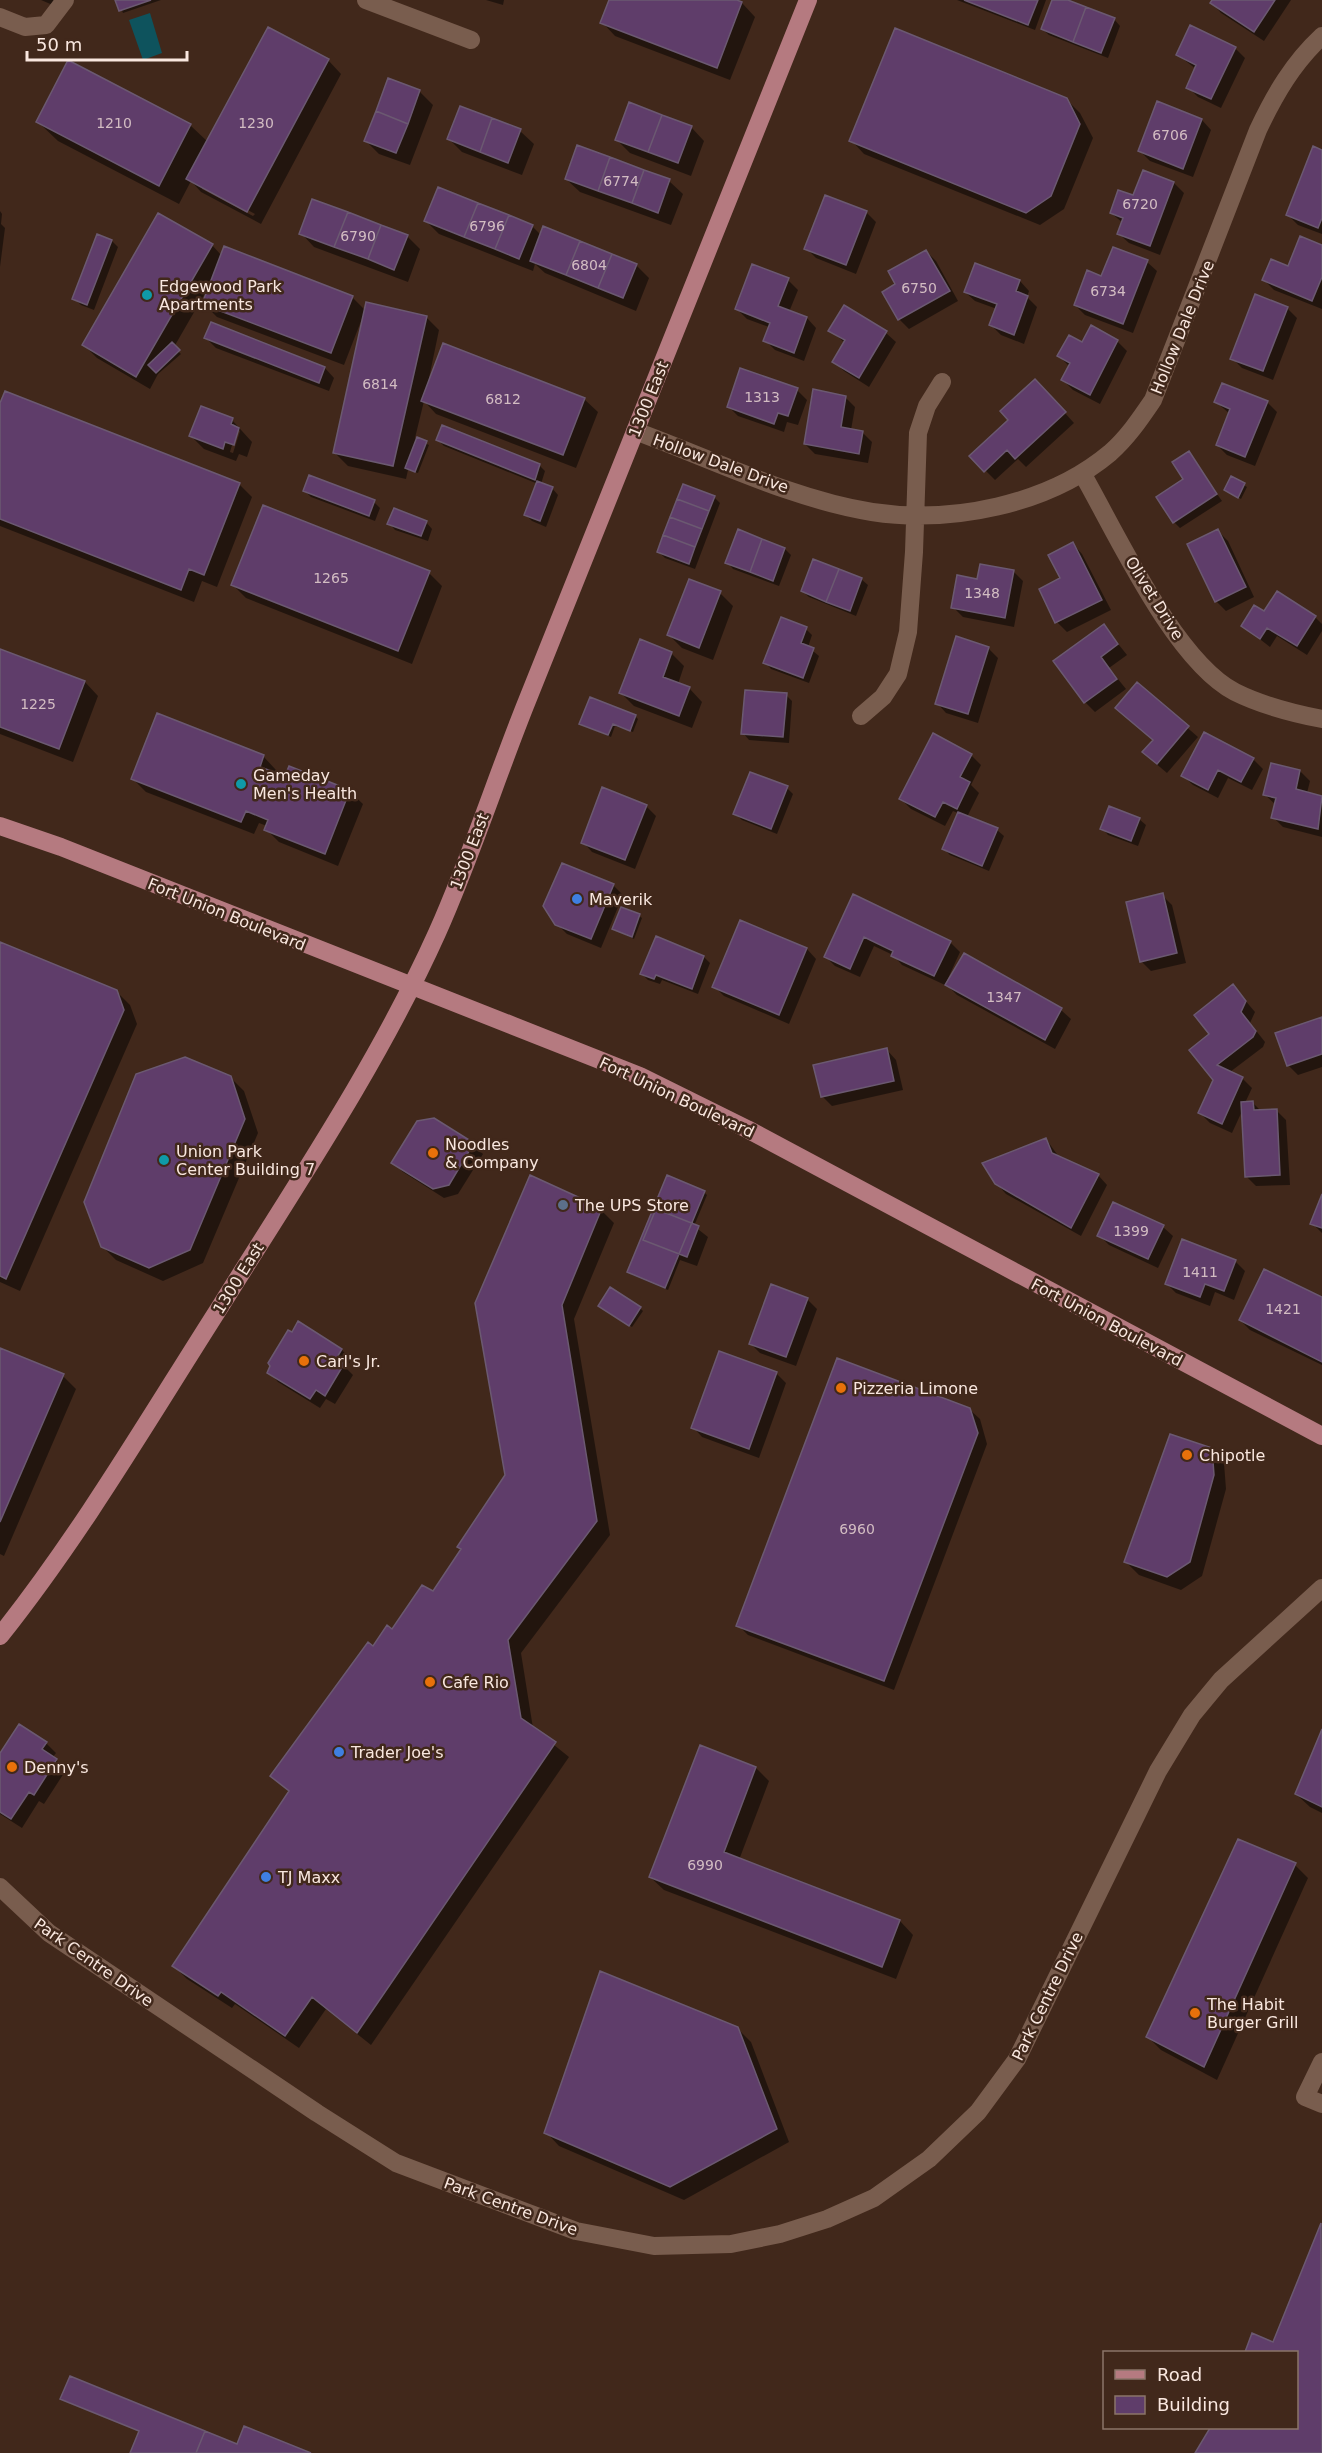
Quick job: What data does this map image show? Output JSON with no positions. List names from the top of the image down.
{
  "streets": {
    "main road": ["1300 East", "Fort Union Boulevard"],
    "street": ["Hollow Dale Drive", "Olivet Drive", "Park Centre Drive"]
  },
  "crossings": [
    ["Hollow Dale Drive", "1300 East"],
    ["Hollow Dale Drive", "Olivet Drive"],
    ["1300 East", "Fort Union Boulevard"]
  ],
  "places": [
    "Edgewood Park Apartments",
    "Gameday Men's Health",
    "Maverik",
    "Noodles & Company",
    "Union Park Center Building 7",
    "The UPS Store",
    "Carl's Jr.",
    "Pizzeria Limone",
    "Chipotle",
    "Cafe Rio",
    "Trader Joe's",
    "Denny's",
    "TJ Maxx",
    "The Habit Burger Grill"
  ],
  "house_numbers": [
    "1210",
    "1230",
    "6706",
    "6774",
    "6720",
    "6796",
    "6790",
    "6804",
    "6750",
    "6734",
    "6814",
    "1313",
    "6812",
    "1265",
    "1348",
    "1225",
    "1347",
    "1399",
    "1411",
    "1421",
    "6960",
    "6990"
  ],
  "legend": ["Road", "Building"],
  "scale_bar": "50 m"
}
